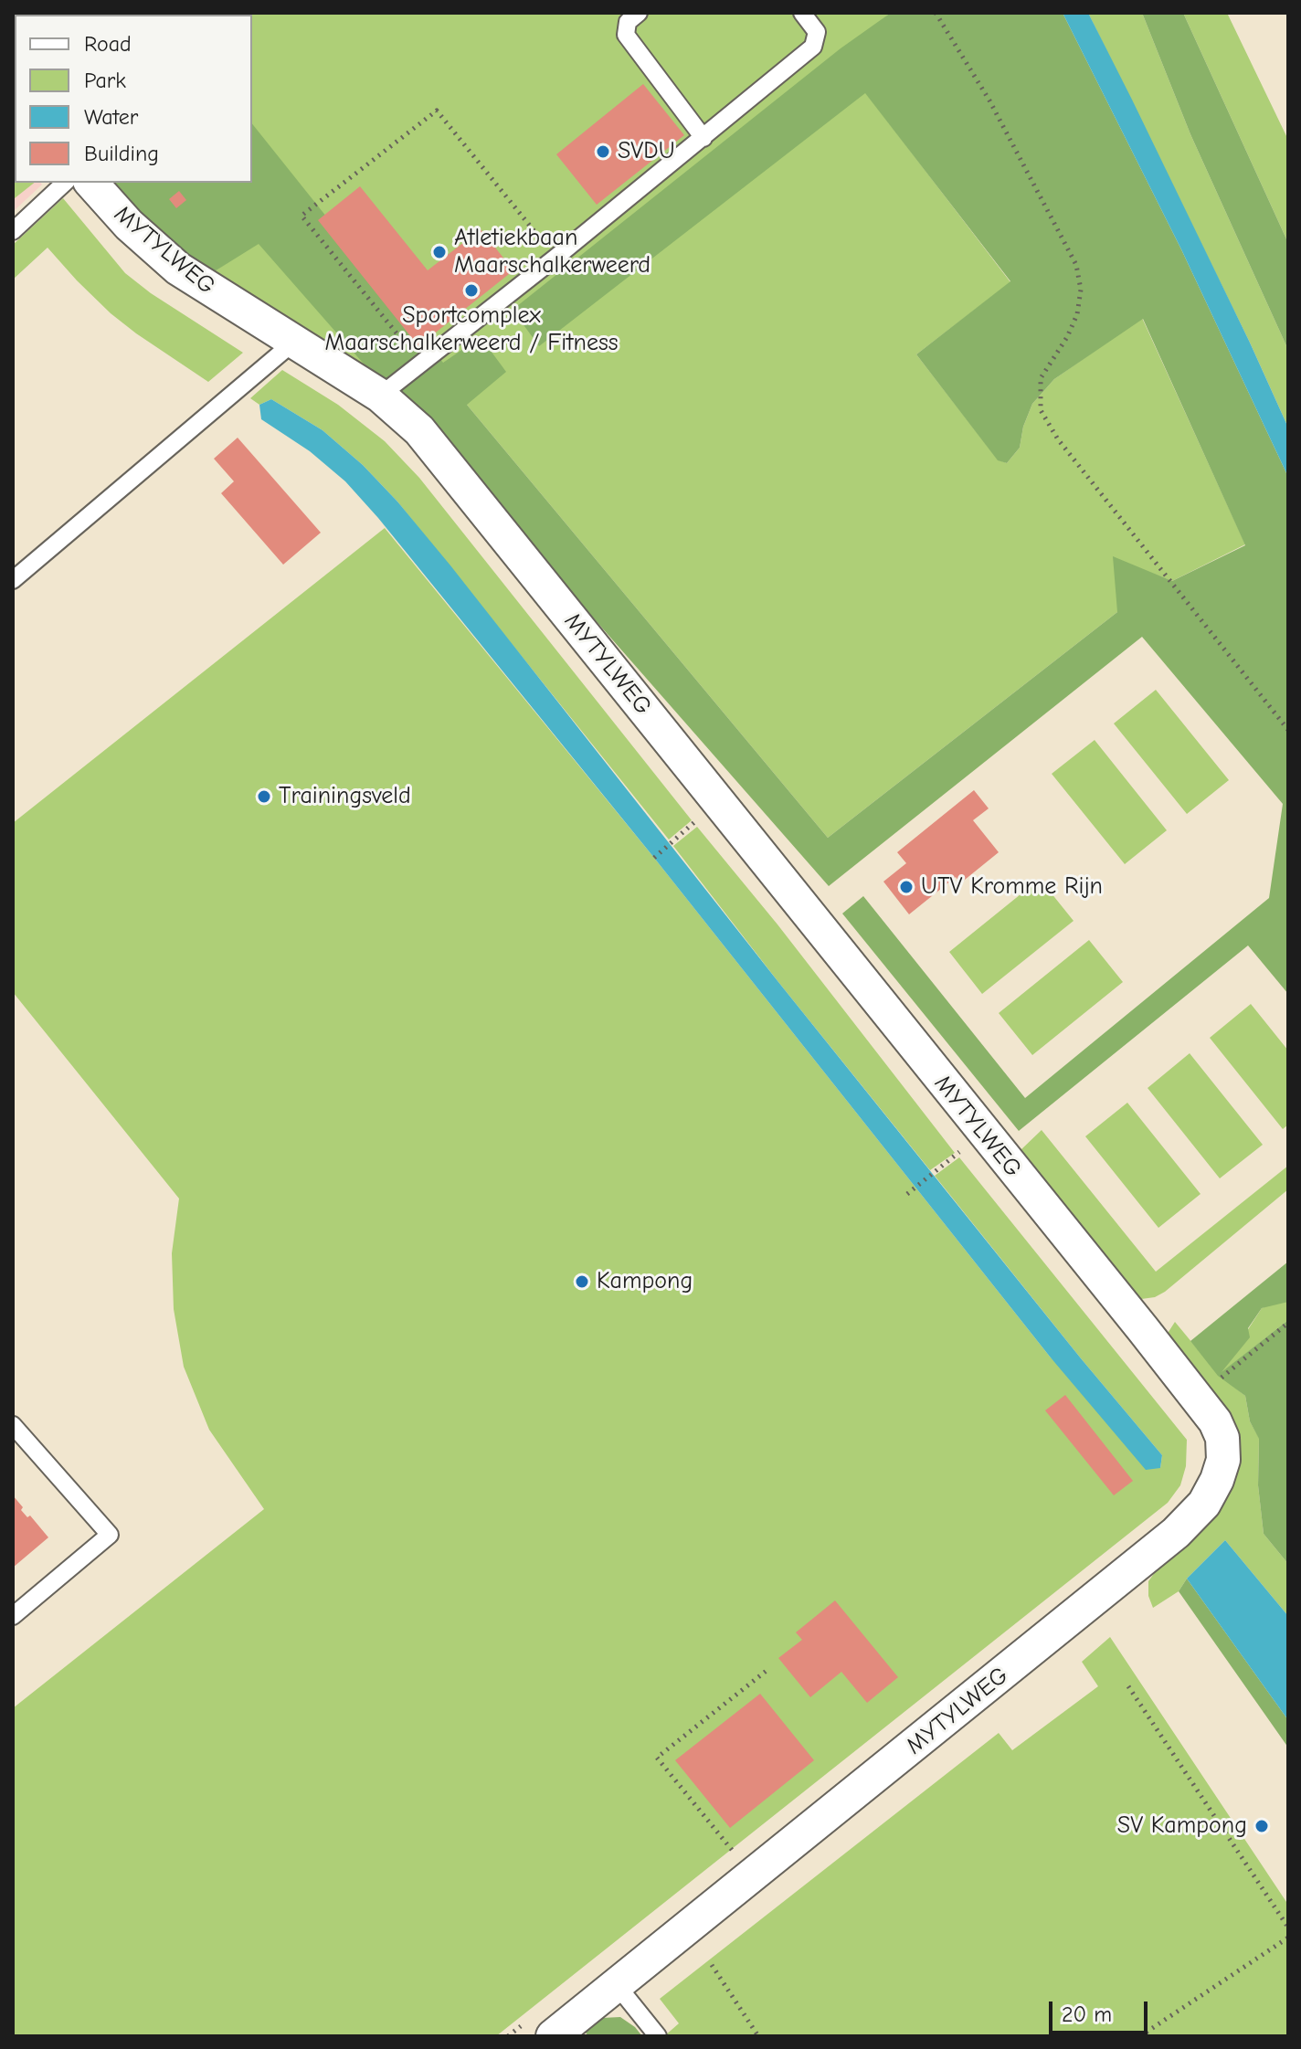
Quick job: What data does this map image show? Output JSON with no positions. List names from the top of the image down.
{
  "streets": {
    "street": ["MYTYLWEG"]
  },
  "places": [
    "SVDU",
    "Atletiekbaan Maarschalkerweerd",
    "Sportcomplex Maarschalkerweerd / Fitness",
    "Trainingsveld",
    "UTV Kromme Rijn",
    "Kampong",
    "SV Kampong"
  ],
  "legend": [
    "Road",
    "Park",
    "Water",
    "Building"
  ],
  "scale_bar": "20 m"
}
